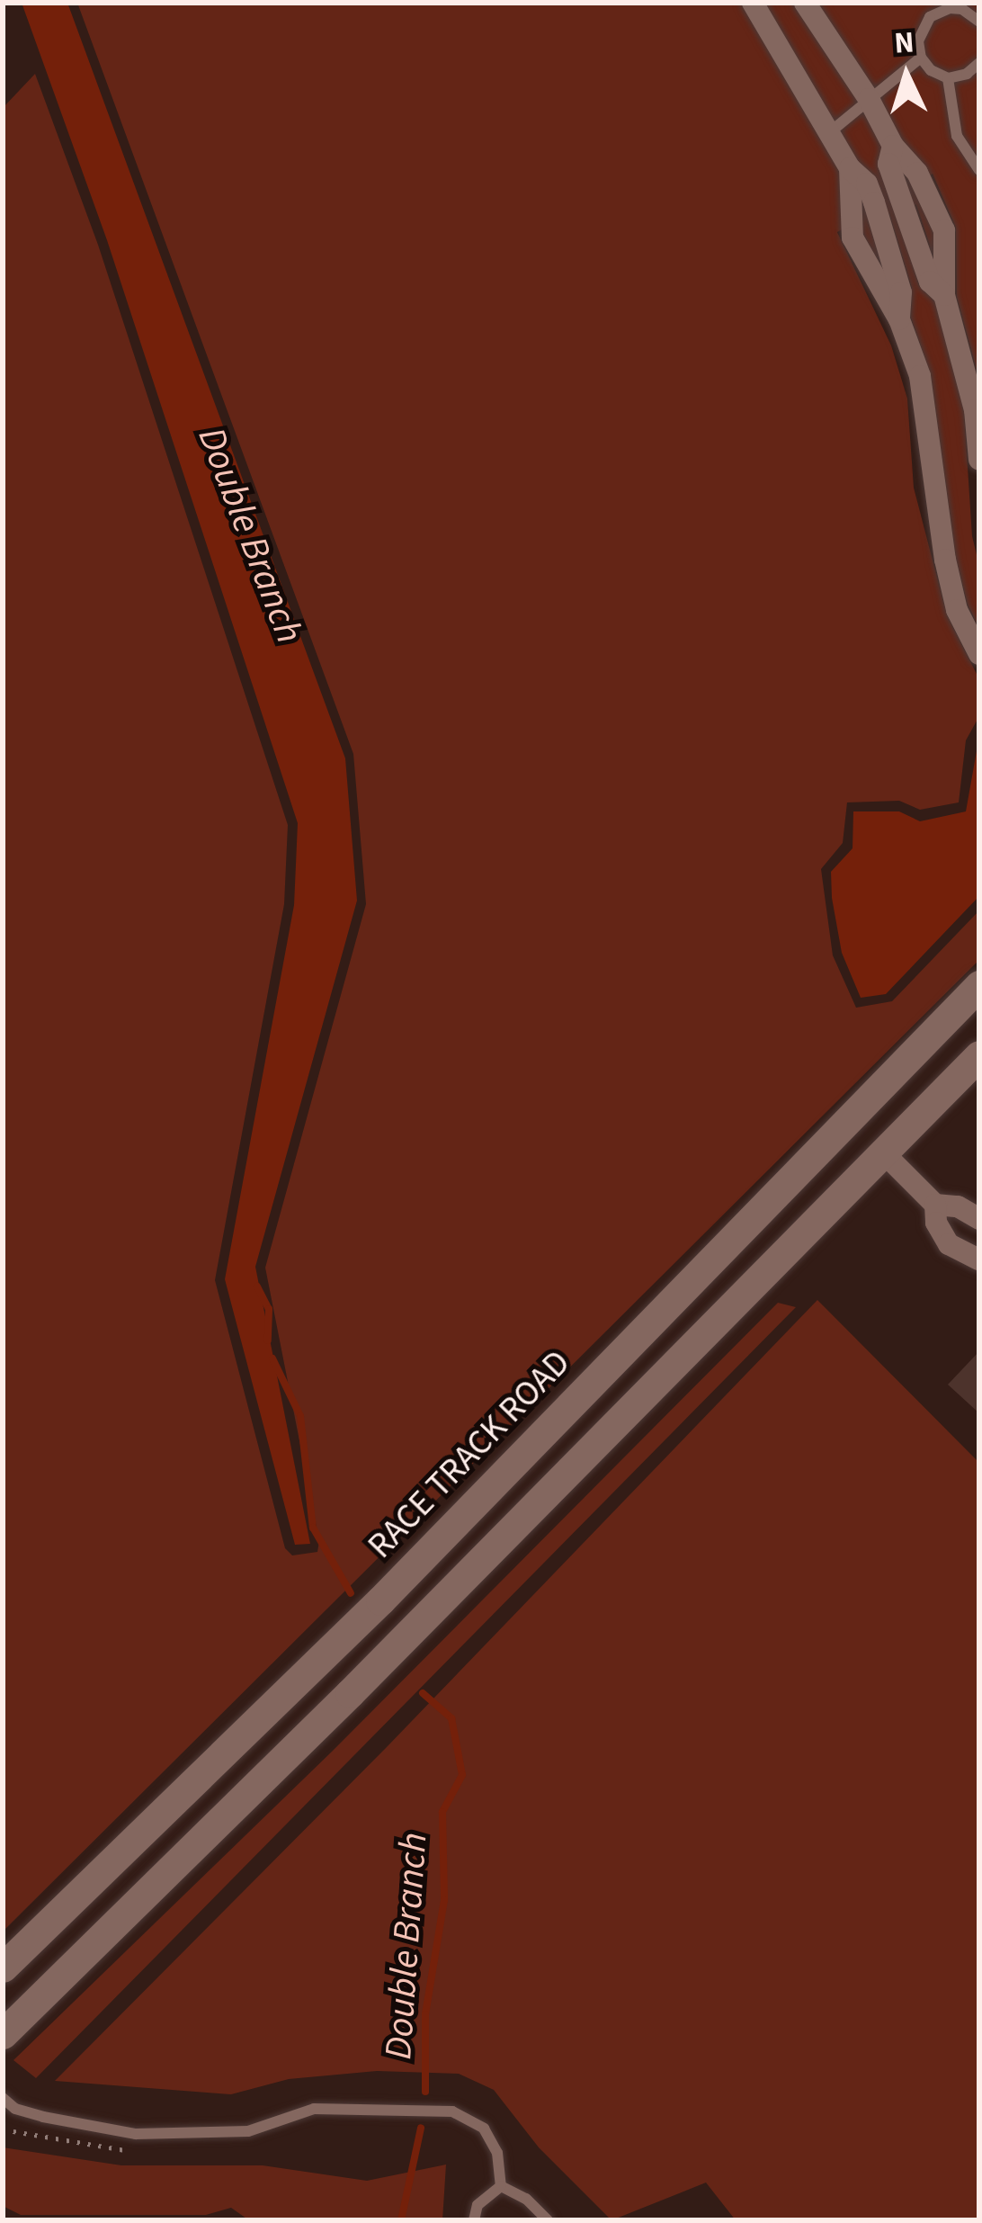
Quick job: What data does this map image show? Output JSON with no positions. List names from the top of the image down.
{
  "streets": {
    "main road": ["RACE TRACK ROAD"]
  },
  "water": ["Double Branch"],
  "north": "top"
}
